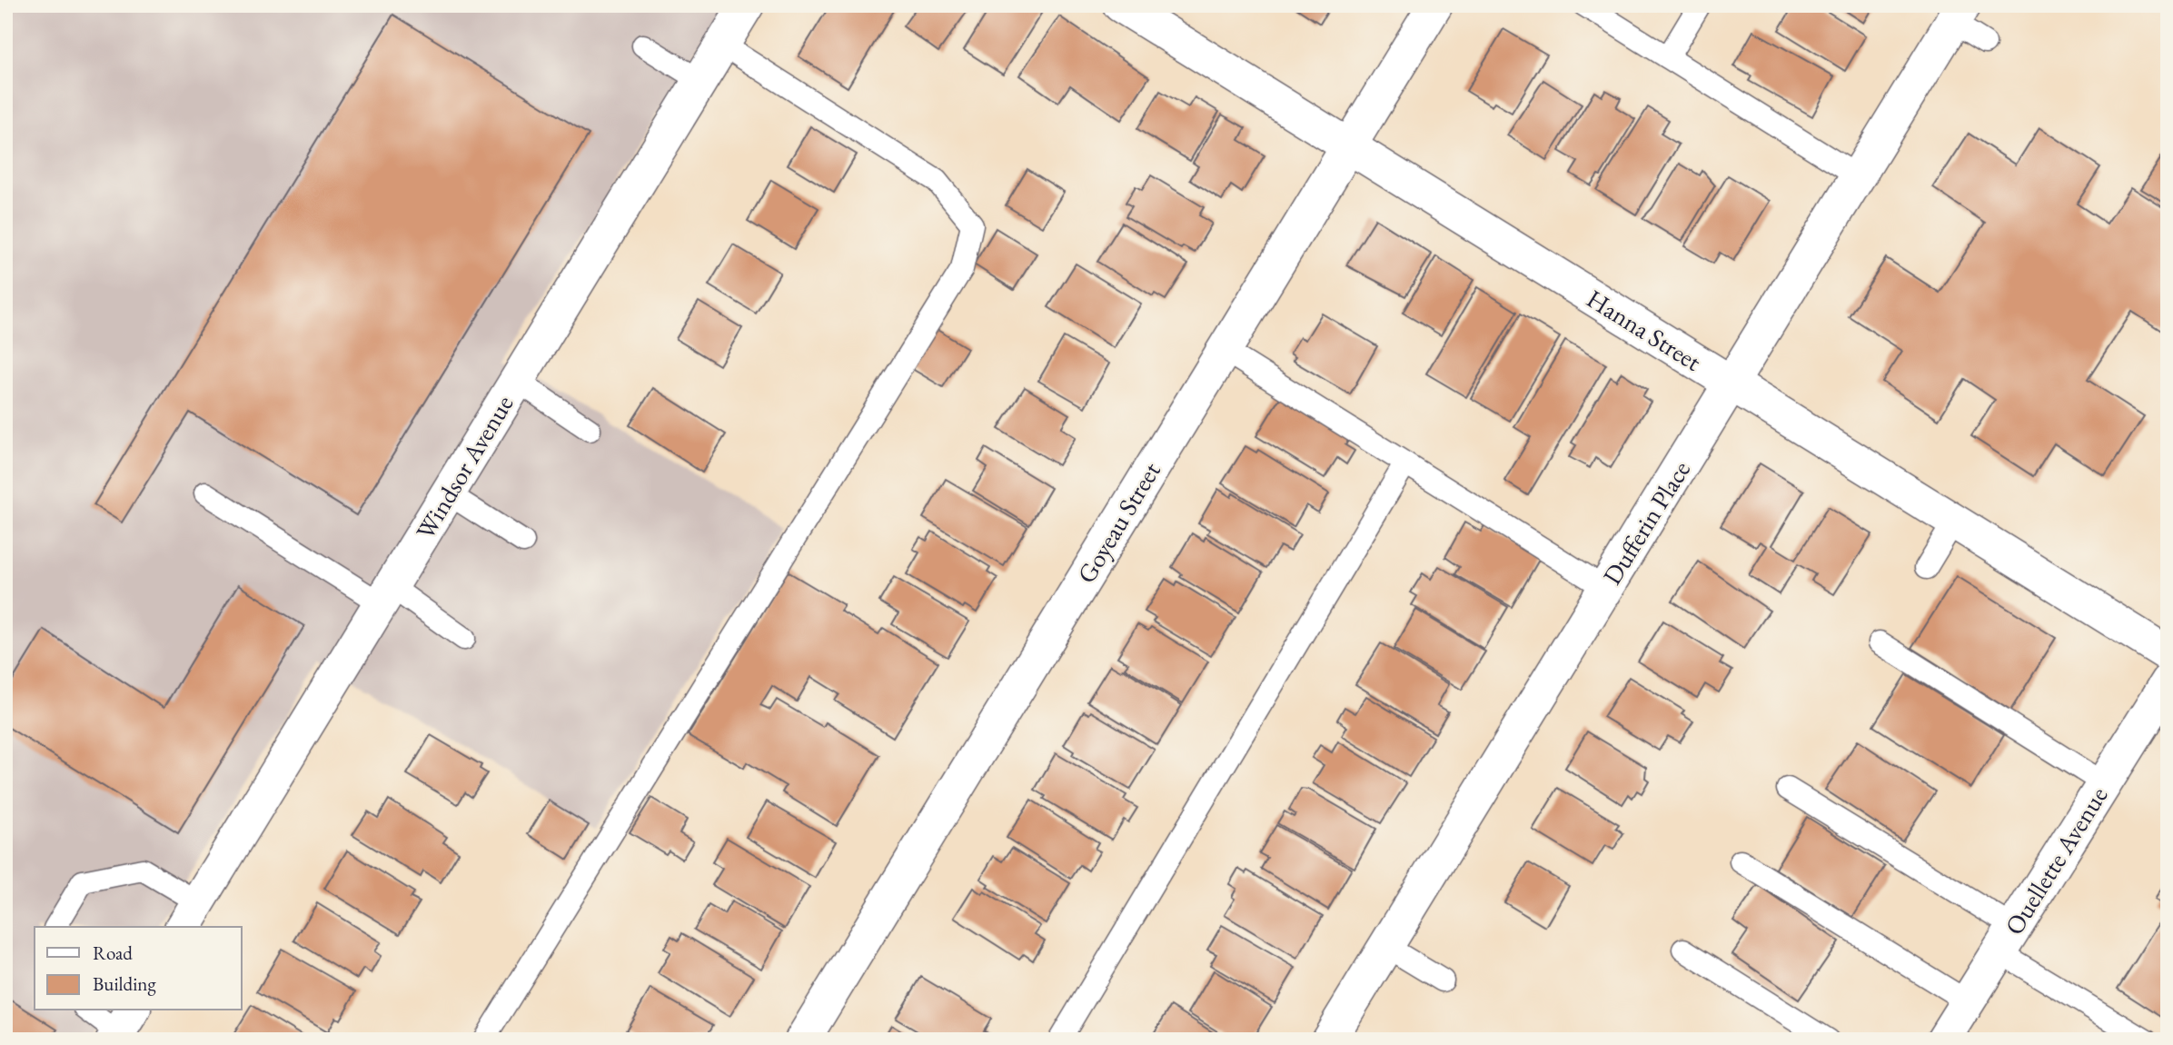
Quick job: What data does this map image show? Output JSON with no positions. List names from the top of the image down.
{
  "streets": {
    "street": [
      "Hanna Street",
      "Windsor Avenue",
      "Goyeau Street",
      "Dufferin Place",
      "Ouellette Avenue"
    ]
  },
  "crossings": [
    ["Hanna Street", "Goyeau Street"],
    ["Hanna Street", "Dufferin Place"]
  ],
  "legend": ["Road", "Building"]
}
